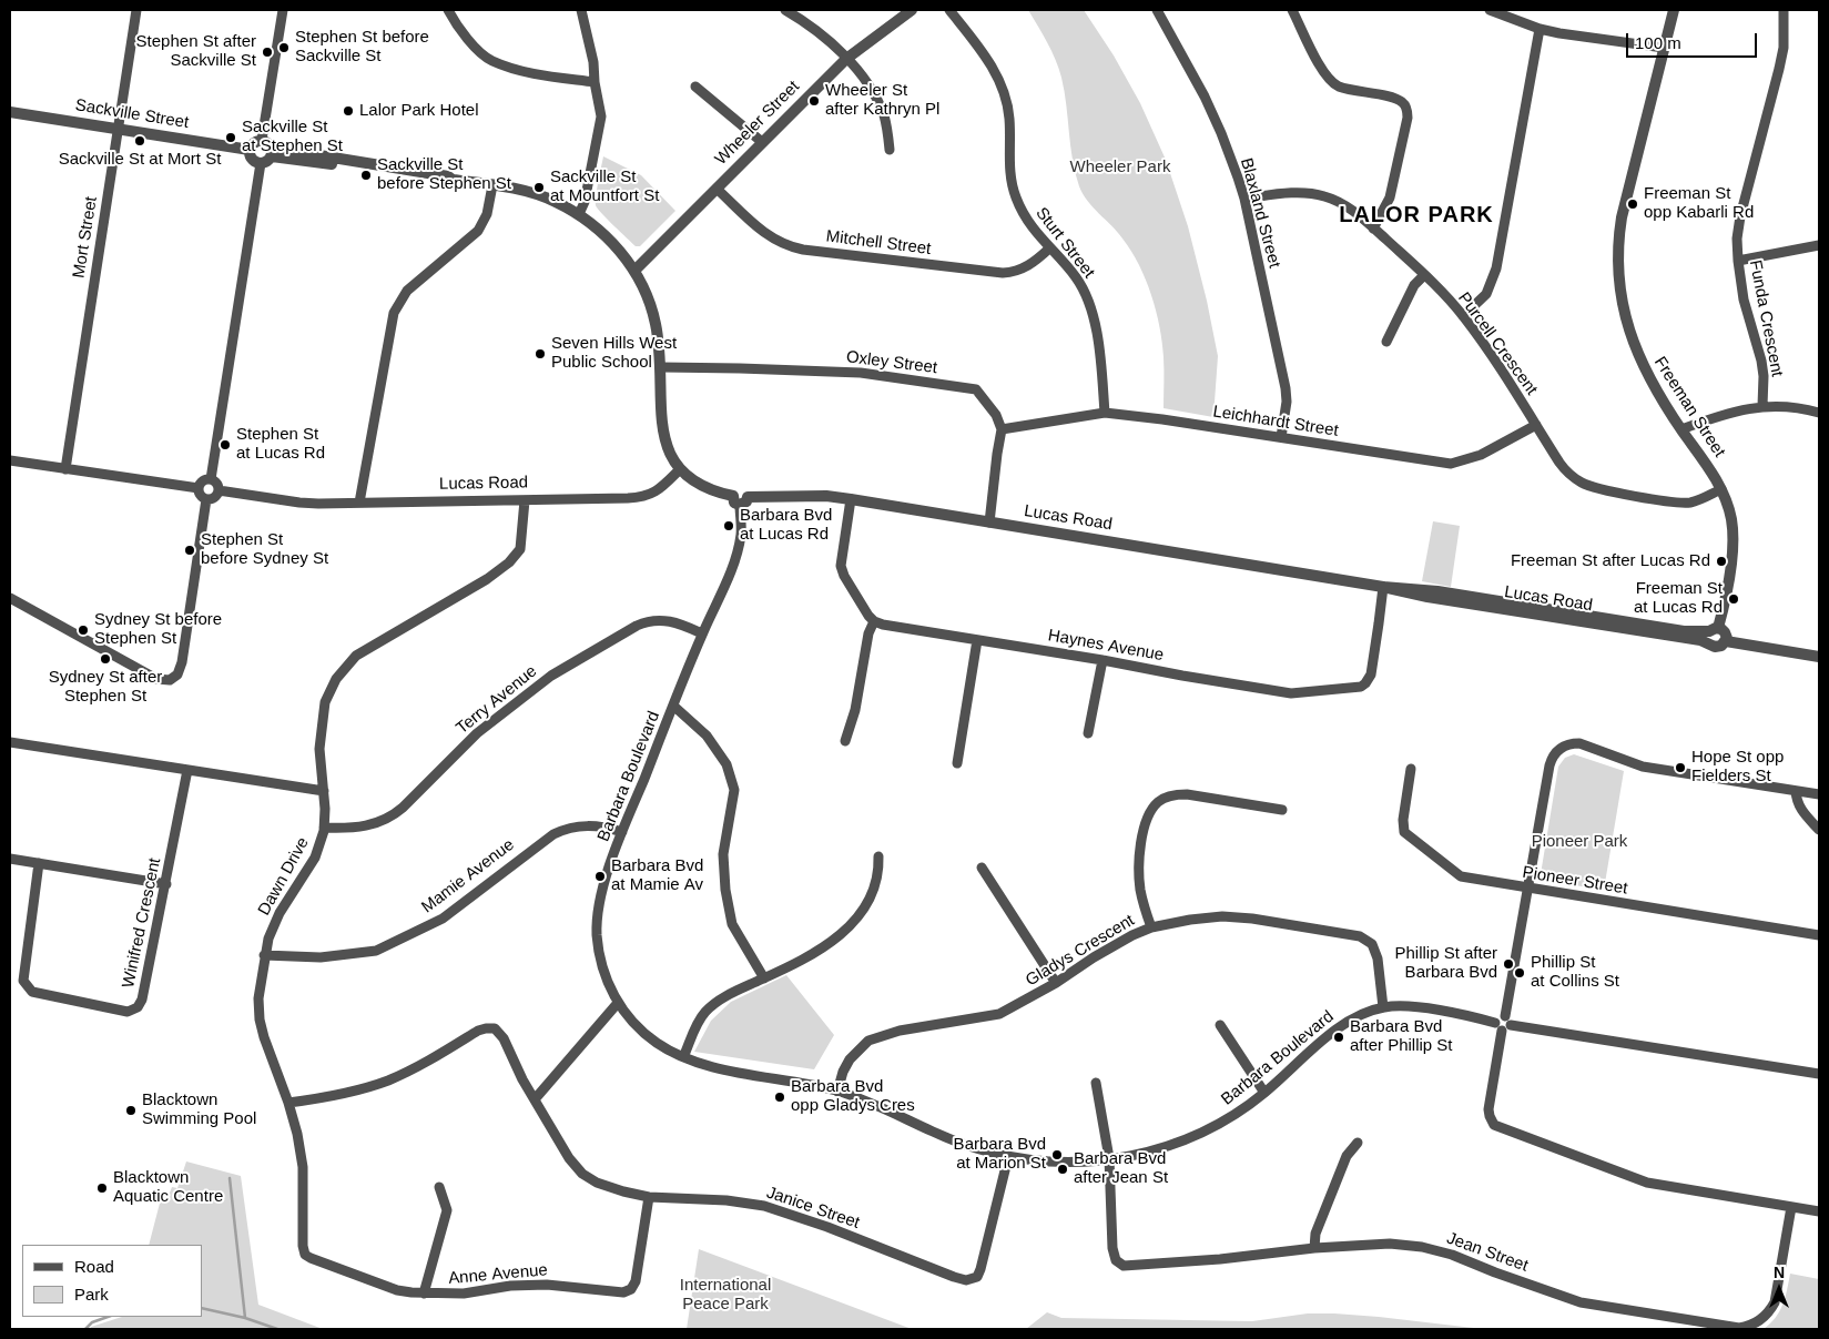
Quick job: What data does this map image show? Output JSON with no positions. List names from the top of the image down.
{
  "streets": {
    "street": [
      "Sackville Street",
      "Wheeler Street",
      "Blaxland Street",
      "Mort Street",
      "Mitchell Street",
      "Sturt Street",
      "Funda Crescent",
      "Purcell Crescent",
      "Oxley Street",
      "Freeman Street",
      "Leichhardt Street",
      "Lucas Road",
      "Haynes Avenue",
      "Terry Avenue",
      "Barbara Boulevard",
      "Dawn Drive",
      "Mamie Avenue",
      "Pioneer Street",
      "Winifred Crescent",
      "Gladys Crescent",
      "Janice Street",
      "Jean Street",
      "Anne Avenue"
    ]
  },
  "crossings": [
    ["Sackville Street", "Mort Street"],
    ["Wheeler Street", "Mitchell Street"],
    ["Blaxland Street", "Purcell Crescent"],
    ["Blaxland Street", "Leichhardt Street"],
    ["Mitchell Street", "Sturt Street"],
    ["Sturt Street", "Leichhardt Street"],
    ["Purcell Crescent", "Freeman Street"],
    ["Purcell Crescent", "Leichhardt Street"],
    ["Oxley Street", "Leichhardt Street"],
    ["Freeman Street", "Lucas Road"],
    ["Lucas Road", "Haynes Avenue"],
    ["Lucas Road", "Barbara Boulevard"],
    ["Lucas Road", "Dawn Drive"],
    ["Terry Avenue", "Barbara Boulevard"],
    ["Terry Avenue", "Dawn Drive"],
    ["Barbara Boulevard", "Mamie Avenue"],
    ["Barbara Boulevard", "Gladys Crescent"],
    ["Barbara Boulevard", "Janice Street"],
    ["Barbara Boulevard", "Jean Street"],
    ["Dawn Drive", "Mamie Avenue"],
    ["Dawn Drive", "Janice Street"],
    ["Dawn Drive", "Anne Avenue"],
    ["Janice Street", "Anne Avenue"]
  ],
  "districts": ["LALOR PARK"],
  "parks": ["Wheeler Park", "Pioneer Park", "International Peace Park"],
  "places": [
    "Stephen St before Sackville St",
    "Stephen St after Sackville St",
    "Wheeler St after Kathryn Pl",
    "Lalor Park Hotel",
    "Sackville St at Stephen St",
    "Sackville St at Mort St",
    "Sackville St before Stephen St",
    "Sackville St at Mountfort St",
    "Freeman St opp Kabarli Rd",
    "Seven Hills West Public School",
    "Stephen St at Lucas Rd",
    "Barbara Bvd at Lucas Rd",
    "Stephen St before Sydney St",
    "Freeman St after Lucas Rd",
    "Freeman St at Lucas Rd",
    "Sydney St before Stephen St",
    "Sydney St after Stephen St",
    "Hope St opp Fielders St",
    "Barbara Bvd at Mamie Av",
    "Phillip St after Barbara Bvd",
    "Phillip St at Collins St",
    "Barbara Bvd after Phillip St",
    "Barbara Bvd opp Gladys Cres",
    "Blacktown Swimming Pool",
    "Barbara Bvd at Marion St",
    "Barbara Bvd after Jean St",
    "Blacktown Aquatic Centre"
  ],
  "legend": ["Road", "Park"],
  "scale_bar": "100 m",
  "north": "top"
}
